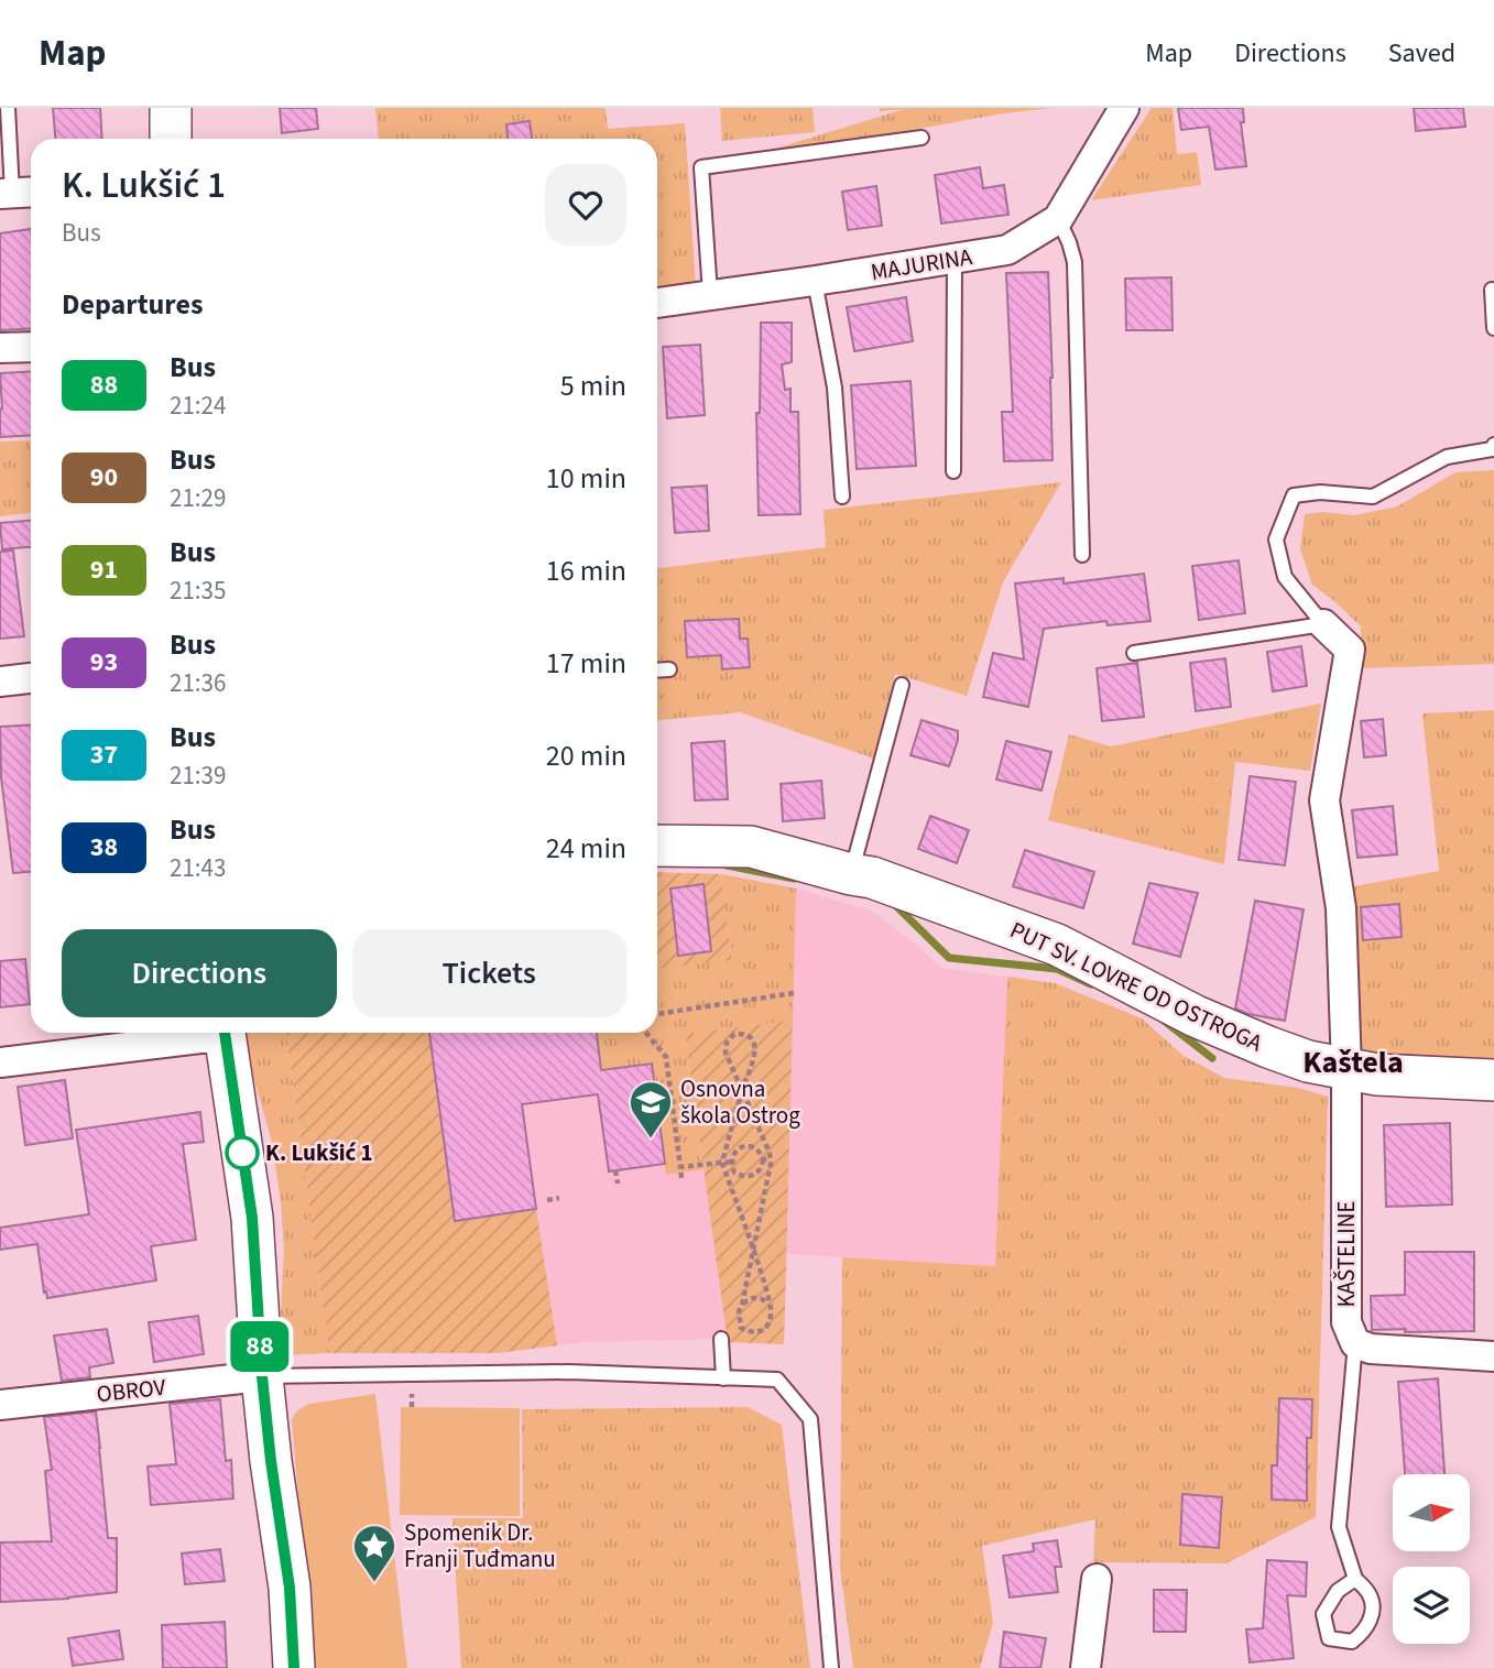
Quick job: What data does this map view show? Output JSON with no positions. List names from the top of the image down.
{
  "streets": {
    "street": [
      "MAJURINA",
      "PUT SV. LOVRE OD OSTROGA",
      "KAŠTELINE",
      "OBROV"
    ]
  },
  "crossings": [
    ["PUT SV. LOVRE OD OSTROGA", "KAŠTELINE"]
  ],
  "districts": ["Kaštela"],
  "places": {
    "school or university": ["Osnovna škola Ostrog"],
    "other": ["K. Lukšić 1"],
    "place": ["Spomenik Dr. Franji Tuđmanu"]
  },
  "lines": ["bus line 88"],
  "north": "right",
  "page": {
    "header": "Map",
    "nav": ["Map", "Directions", "Saved"],
    "on_map": "88",
    "heading": [
      ["K. Lukšić 1", "Bus"],
      "Departures"
    ],
    "list": [
      {
        "mark": "88",
        "name": "Bus",
        "note": "21:24",
        "value": "5 min"
      },
      {
        "mark": "90",
        "name": "Bus",
        "note": "21:29",
        "value": "10 min"
      },
      {
        "mark": "91",
        "name": "Bus",
        "note": "21:35",
        "value": "16 min"
      },
      {
        "mark": "93",
        "name": "Bus",
        "note": "21:36",
        "value": "17 min"
      },
      {
        "mark": "37",
        "name": "Bus",
        "note": "21:39",
        "value": "20 min"
      },
      {
        "mark": "38",
        "name": "Bus",
        "note": "21:43",
        "value": "24 min"
      }
    ],
    "buttons": ["Directions", "Tickets"]
  }
}
